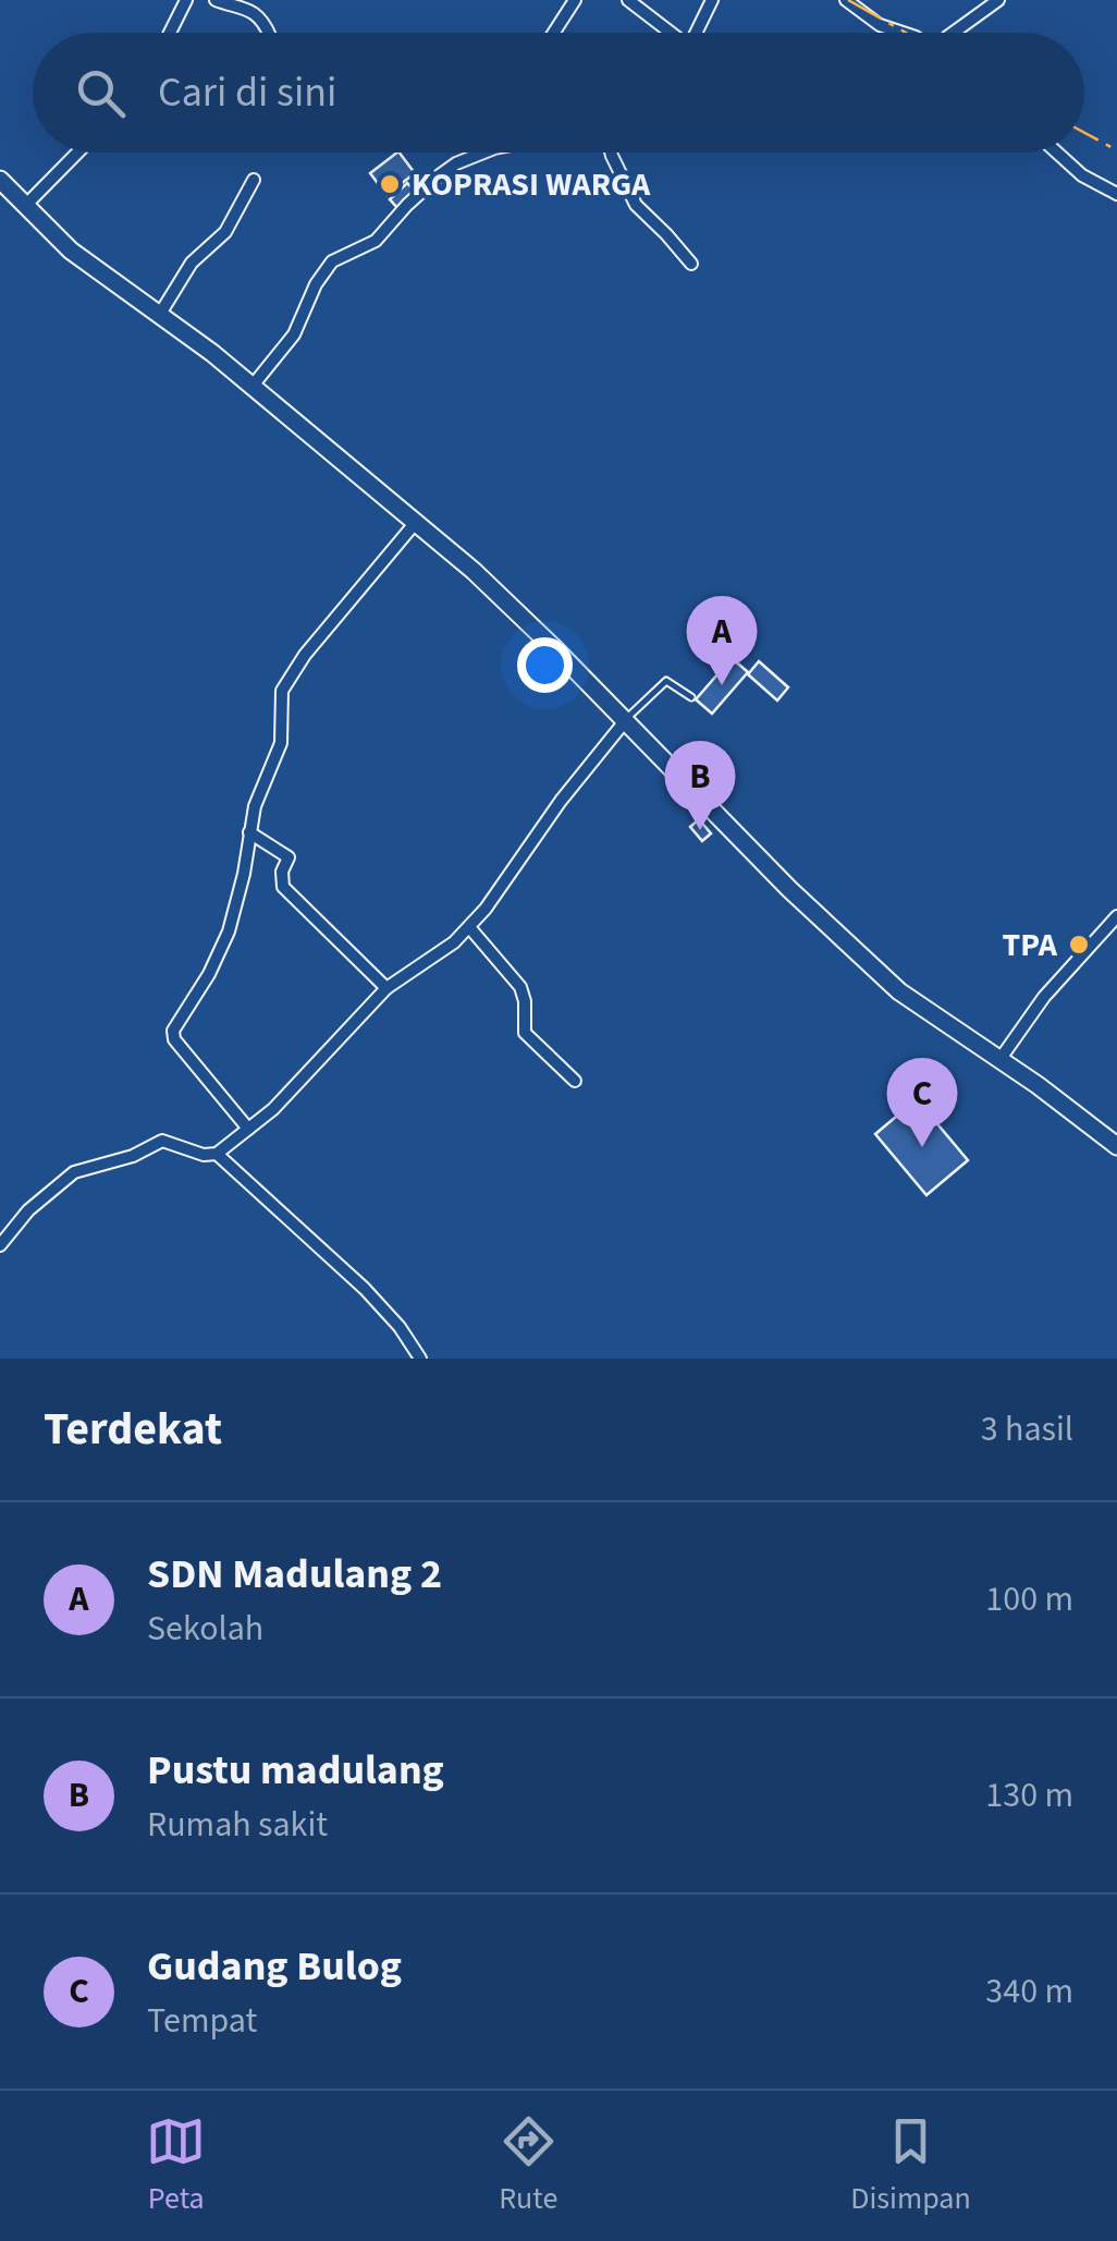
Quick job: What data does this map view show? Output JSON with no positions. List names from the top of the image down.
{
  "places": ["KOPRASI WARGA", "TPA"],
  "page": {
    "search": "Cari di sini",
    "pins": ["A", "B", "C"],
    "heading": ["Terdekat", "3 hasil"],
    "list": [
      {
        "mark": "A",
        "name": "SDN Madulang 2",
        "note": "Sekolah",
        "value": "100 m"
      },
      {
        "mark": "B",
        "name": "Pustu madulang",
        "note": "Rumah sakit",
        "value": "130 m"
      },
      {
        "mark": "C",
        "name": "Gudang Bulog",
        "note": "Tempat",
        "value": "340 m"
      }
    ],
    "nav": ["Peta", "Rute", "Disimpan"]
  }
}
